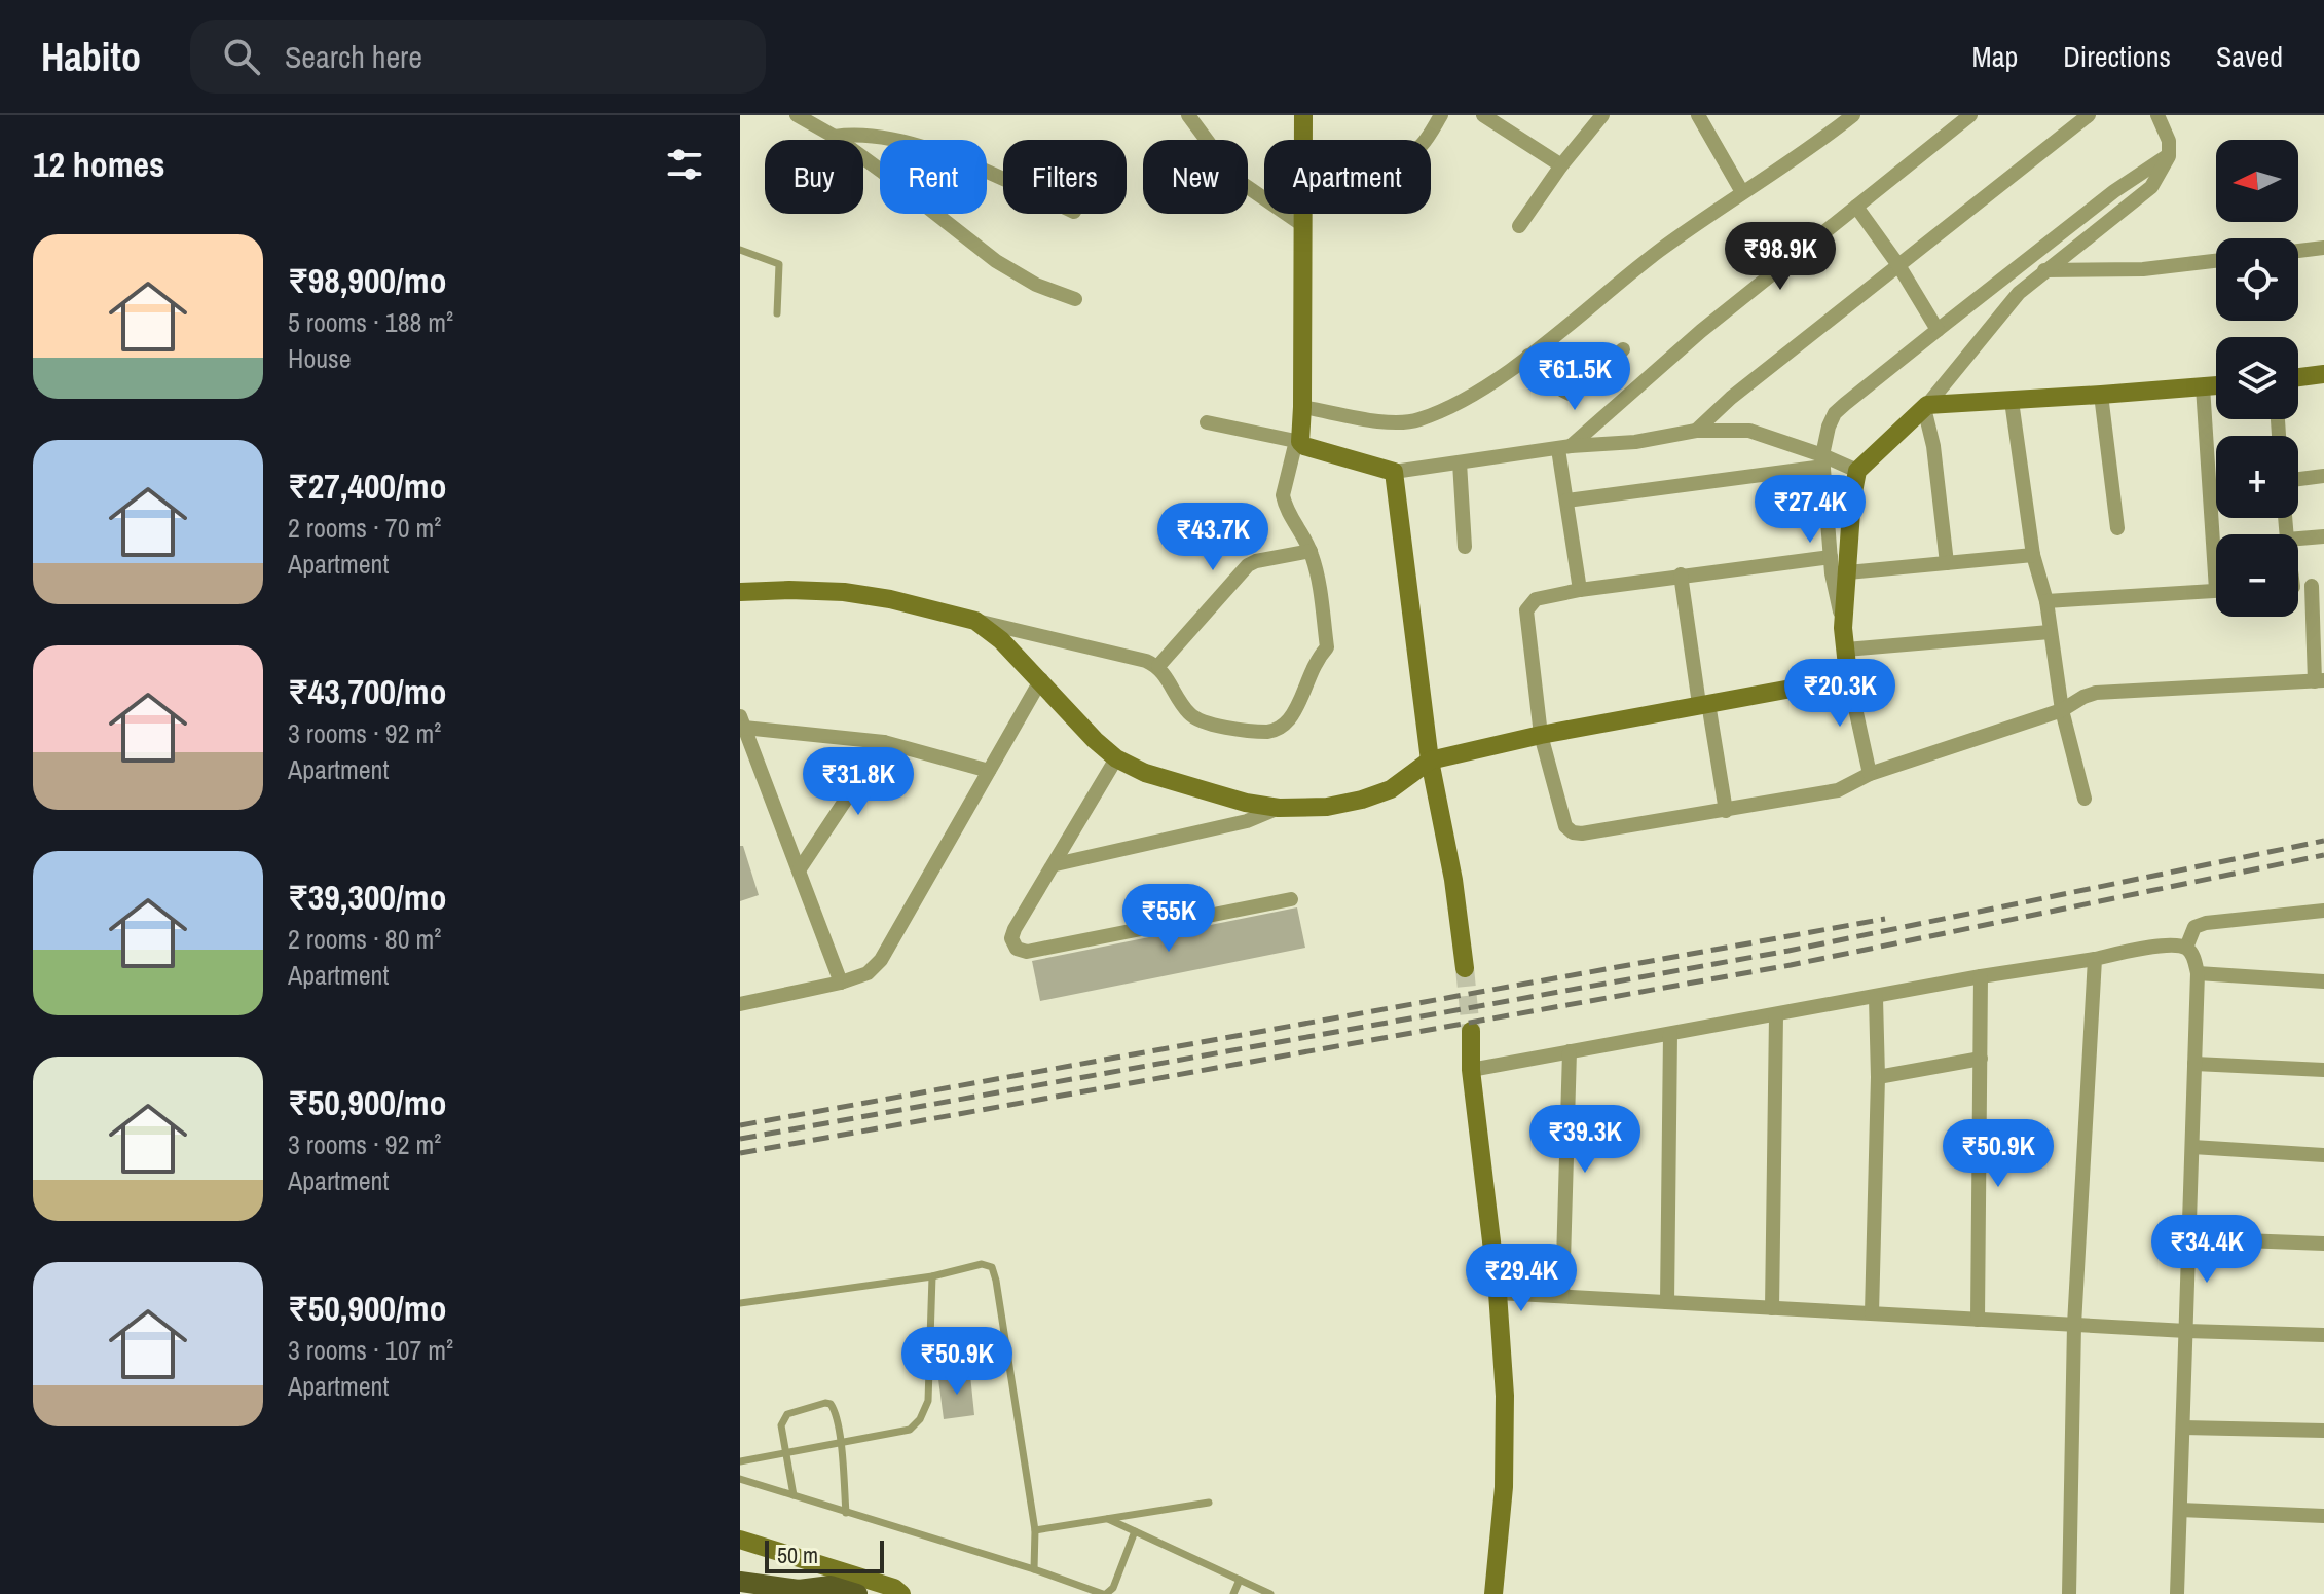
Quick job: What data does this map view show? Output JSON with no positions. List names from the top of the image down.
{
  "scale_bar": "50 m",
  "north": "left",
  "page": {
    "header": "Habito",
    "search": "Search here",
    "nav": ["Map", "Directions", "Saved"],
    "heading": "12 homes",
    "map_buttons": ["+", "−"],
    "chip": [
      "Buy",
      "Rent",
      "Filters",
      "New",
      "Apartment"
    ],
    "list": [
      {
        "name": "₹98,900/mo",
        "note": "5 rooms · 188 m² · House"
      },
      {
        "name": "₹27,400/mo",
        "note": "2 rooms · 70 m² · Apartment"
      },
      {
        "name": "₹43,700/mo",
        "note": "3 rooms · 92 m² · Apartment"
      },
      {
        "name": "₹39,300/mo",
        "note": "2 rooms · 80 m² · Apartment"
      },
      {
        "name": "₹50,900/mo",
        "note": "3 rooms · 92 m² · Apartment"
      },
      {
        "name": "₹50,900/mo",
        "note": "3 rooms · 107 m² · Apartment"
      }
    ],
    "price": [
      "₹98.9K",
      "₹61.5K",
      "₹27.4K",
      "₹43.7K",
      "₹20.3K",
      "₹31.8K",
      "₹55K",
      "₹39.3K",
      "₹50.9K",
      "₹34.4K",
      "₹29.4K",
      "₹50.9K"
    ],
    "scale": "50 m"
  }
}
